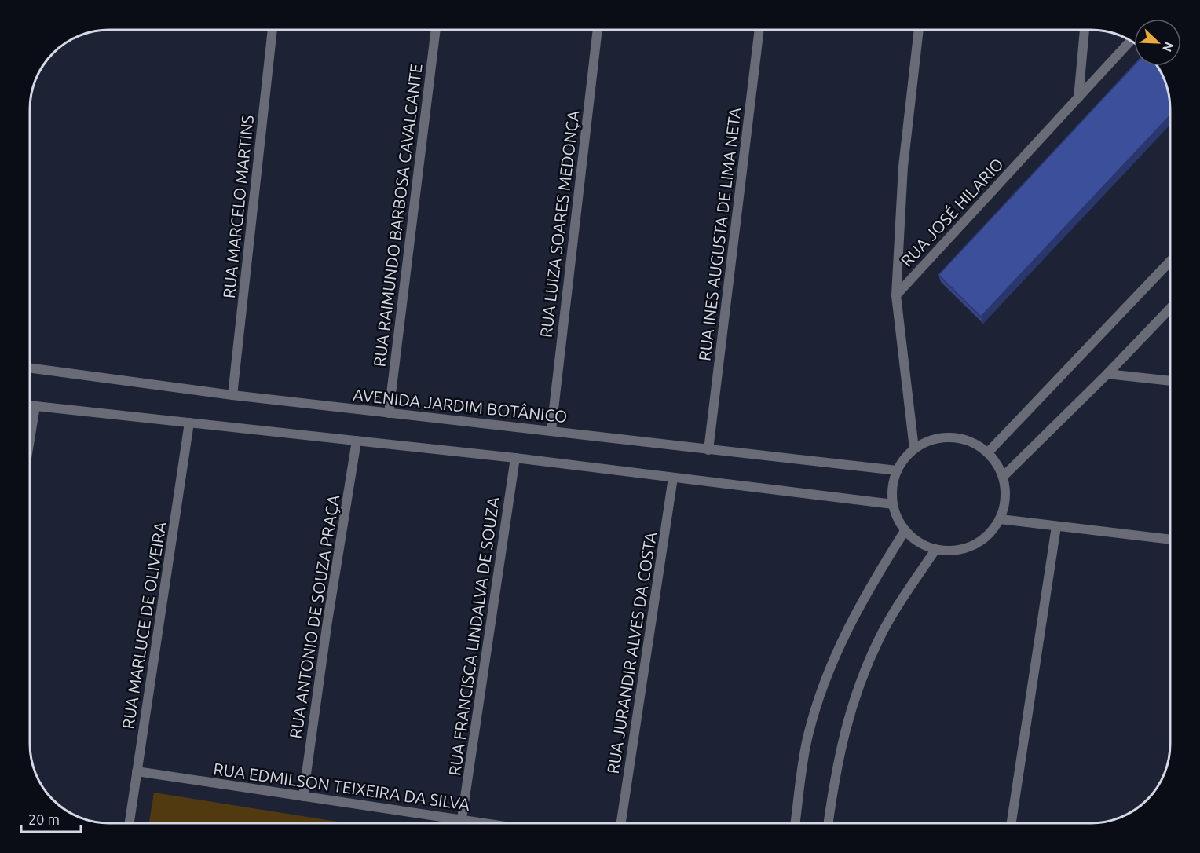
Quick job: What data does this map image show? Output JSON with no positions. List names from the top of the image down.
{
  "streets": {
    "street": [
      "RUA MARCELO MARTINS",
      "RUA JOSÉ HILARIO",
      "RUA RAIMUNDO BARBOSA CAVALCANTE",
      "RUA LUIZA SOARES MEDONÇA",
      "RUA INES AUGUSTA DE LIMA NETA",
      "AVENIDA JARDIM BOTÂNICO",
      "RUA ANTONIO DE SOUZA PRAÇA",
      "RUA MARLUCE DE OLIVEIRA",
      "RUA FRANCISCA LINDALVA DE SOUZA",
      "RUA JURANDIR ALVES DA COSTA",
      "RUA EDMILSON TEIXEIRA DA SILVA"
    ]
  },
  "crossings": [
    ["RUA MARCELO MARTINS", "AVENIDA JARDIM BOTÂNICO"],
    ["RUA RAIMUNDO BARBOSA CAVALCANTE", "AVENIDA JARDIM BOTÂNICO"],
    ["RUA LUIZA SOARES MEDONÇA", "AVENIDA JARDIM BOTÂNICO"],
    ["RUA INES AUGUSTA DE LIMA NETA", "AVENIDA JARDIM BOTÂNICO"],
    ["RUA ANTONIO DE SOUZA PRAÇA", "RUA EDMILSON TEIXEIRA DA SILVA"],
    ["RUA MARLUCE DE OLIVEIRA", "RUA EDMILSON TEIXEIRA DA SILVA"],
    ["RUA FRANCISCA LINDALVA DE SOUZA", "RUA EDMILSON TEIXEIRA DA SILVA"]
  ],
  "scale_bar": "20 m",
  "north": "bottom right"
}
